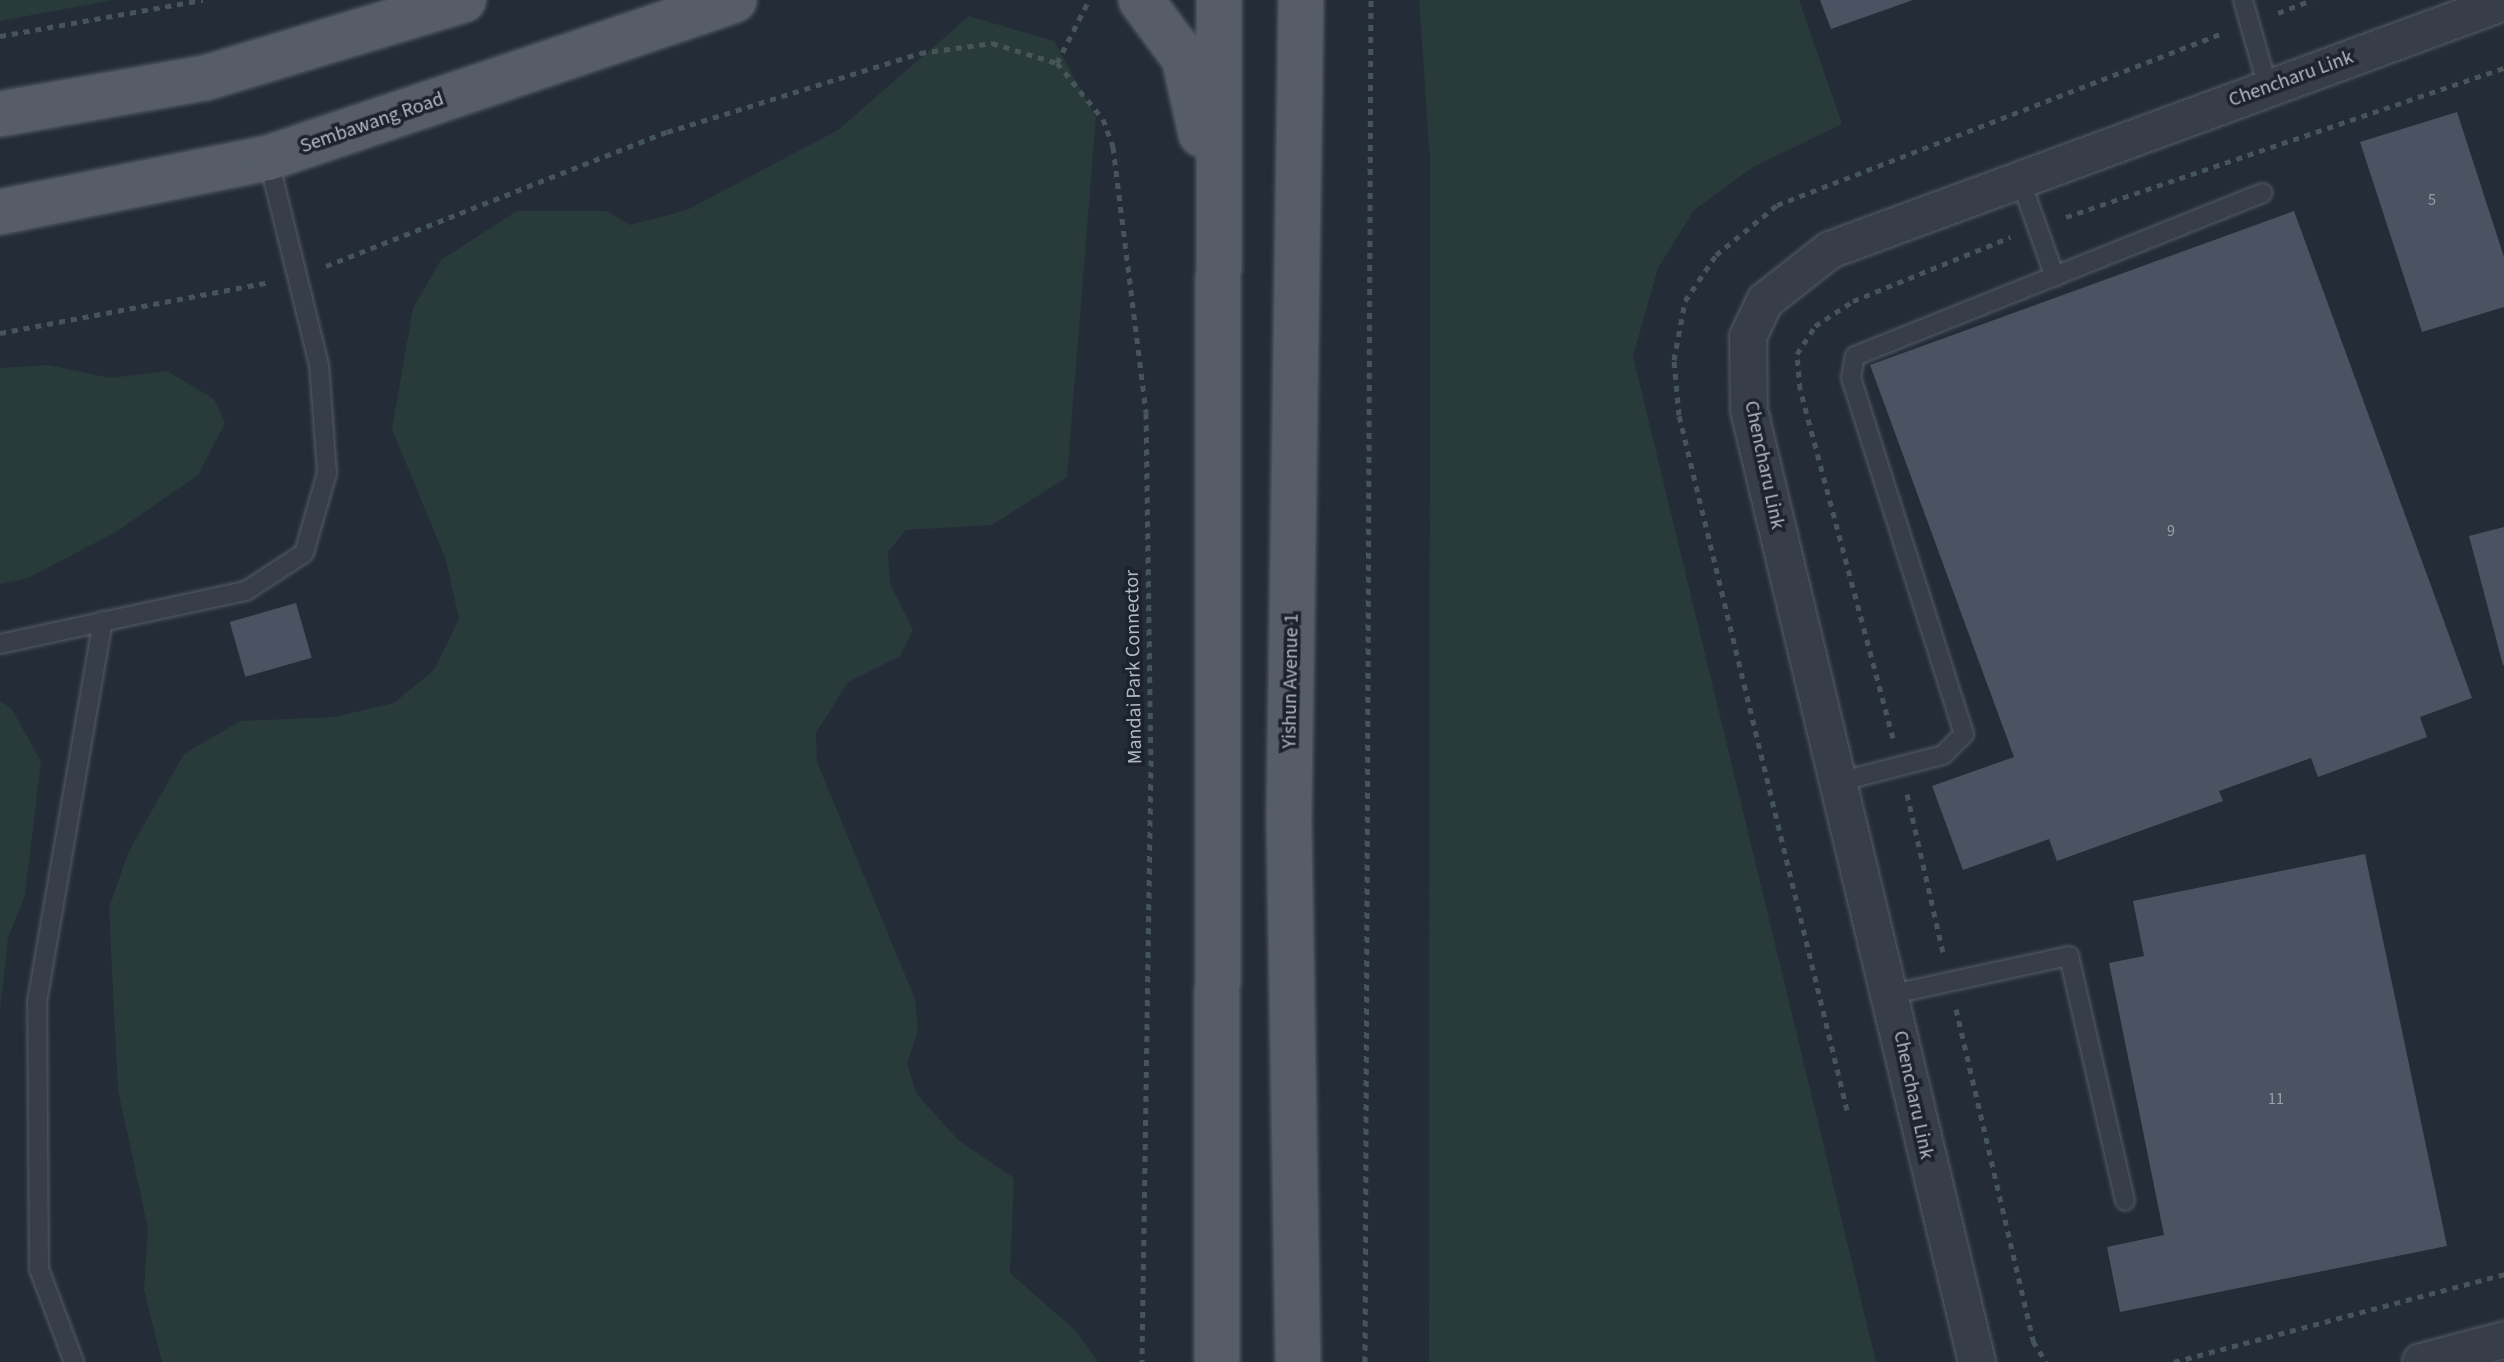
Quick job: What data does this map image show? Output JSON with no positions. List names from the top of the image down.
{
  "streets": {
    "main road": ["Sembawang Road", "Yishun Avenue 1"],
    "street": ["Chencharu Link"],
    "path": ["Mandai Park Connector"]
  },
  "house_numbers": ["5", "9", "11"]
}
